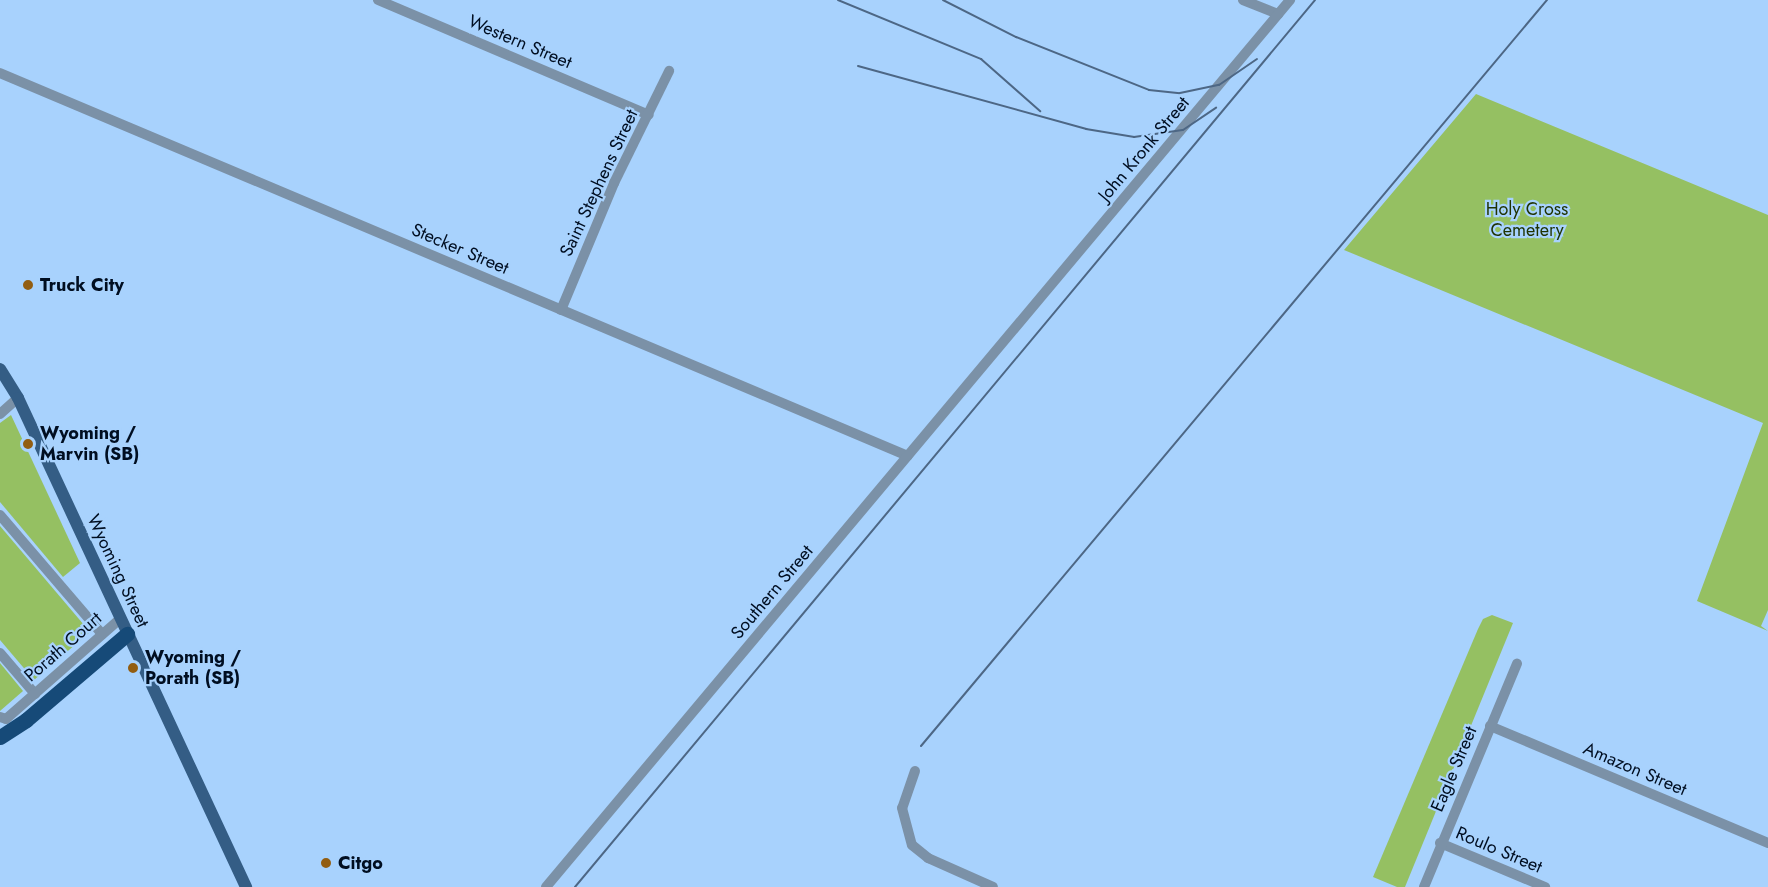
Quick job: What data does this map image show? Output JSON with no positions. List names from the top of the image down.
{
  "streets": {
    "main road": ["Wyoming Street"],
    "street": [
      "Western Street",
      "John Kronk Street",
      "Saint Stephens Street",
      "Stecker Street",
      "Southern Street",
      "Porath Court",
      "Eagle Street",
      "Amazon Street",
      "Roulo Street"
    ]
  },
  "crossings": [
    ["Western Street", "Saint Stephens Street"],
    ["John Kronk Street", "Southern Street"],
    ["Saint Stephens Street", "Stecker Street"],
    ["Stecker Street", "Southern Street"],
    ["Wyoming Street", "Porath Court"],
    ["Eagle Street", "Amazon Street"],
    ["Eagle Street", "Roulo Street"]
  ],
  "parks": ["Holy Cross Cemetery"],
  "places": [
    "Truck City",
    "Wyoming / Marvin (SB)",
    "Wyoming / Porath (SB)",
    "Citgo"
  ]
}
